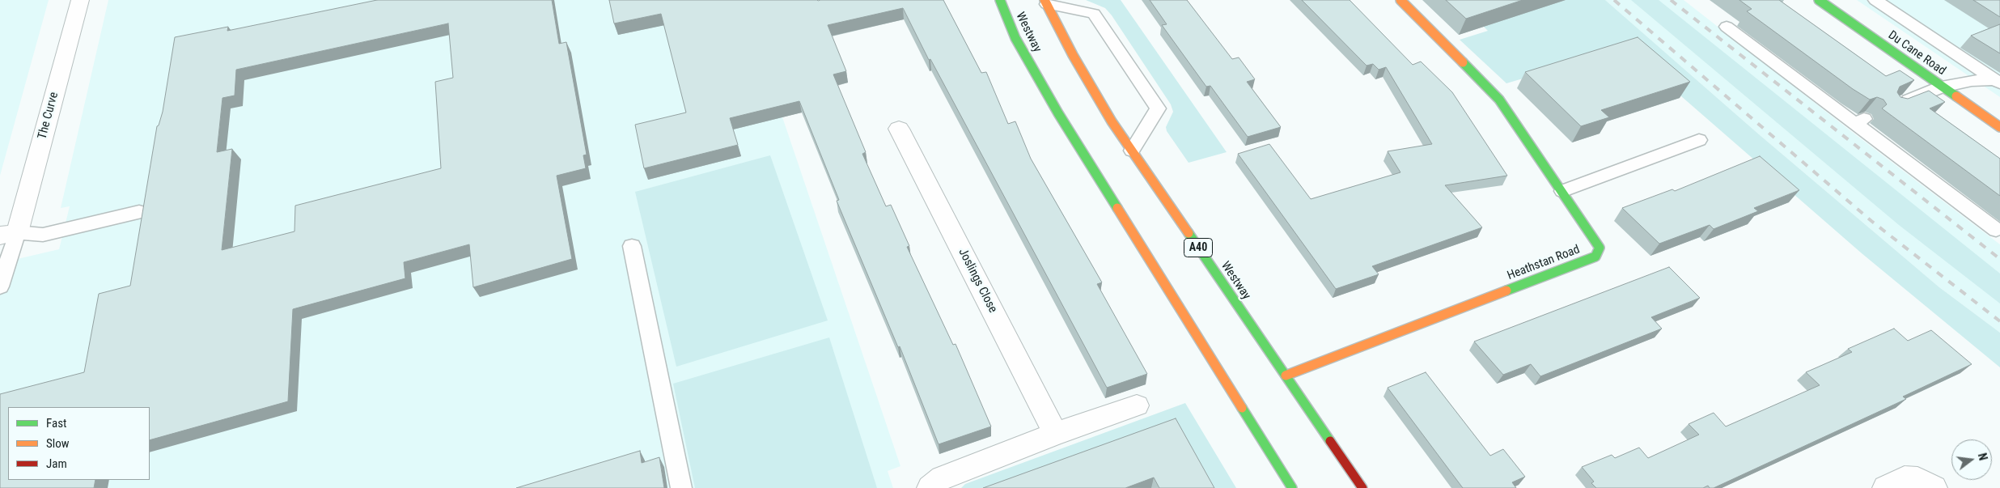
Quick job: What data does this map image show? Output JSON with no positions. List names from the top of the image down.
{
  "streets": {
    "main road": [
      "Westway",
      "Du Cane Road",
      "A40",
      "Heathstan Road"
    ],
    "street": ["The Curve", "Joslings Close"]
  },
  "crossings": [
    ["Westway", "Heathstan Road"]
  ],
  "legend": ["Fast", "Slow", "Jam"],
  "north": "right"
}
